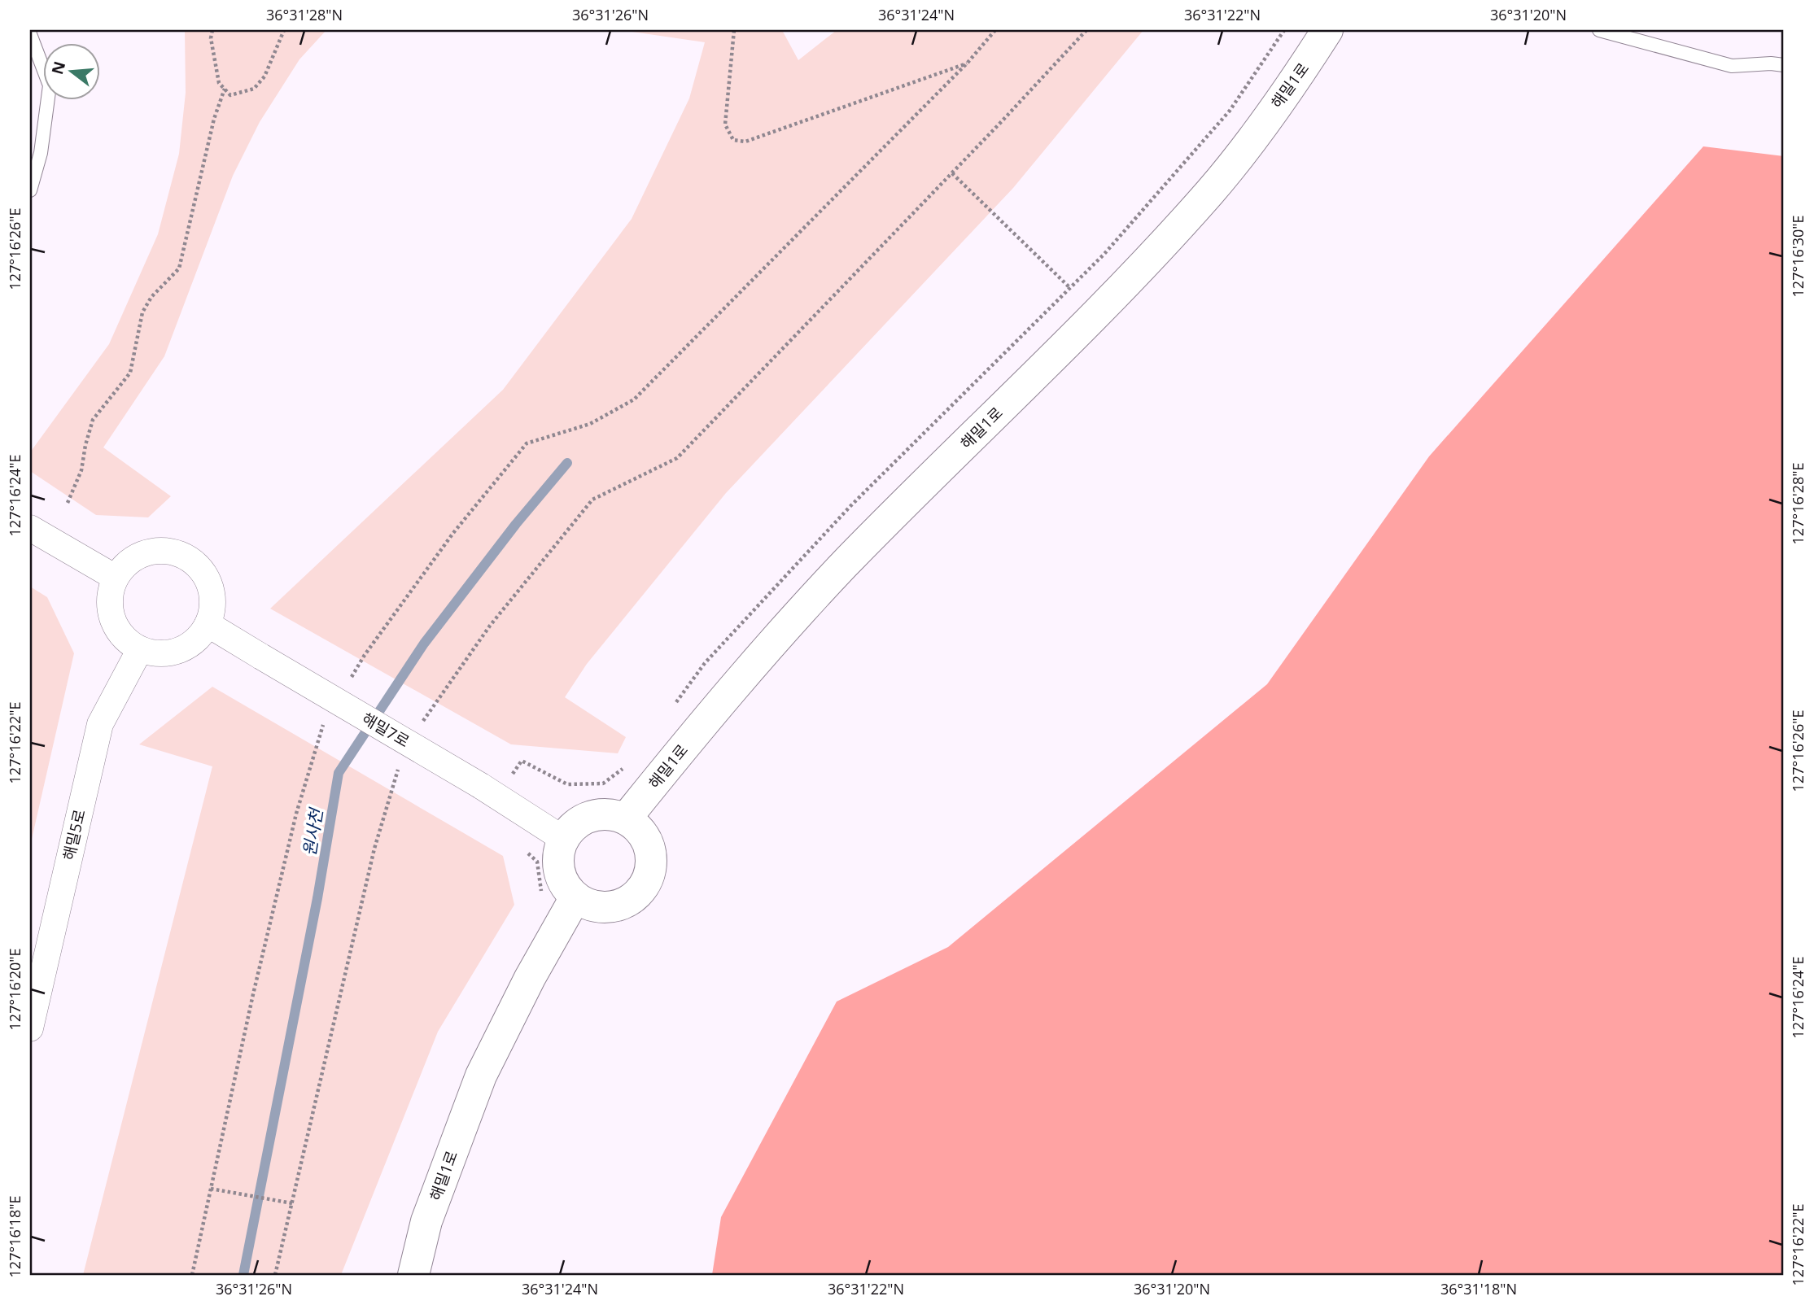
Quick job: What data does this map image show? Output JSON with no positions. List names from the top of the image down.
{
  "streets": {
    "street": ["해밀1로", "해밀7로", "해밀5로"]
  },
  "crossings": [
    ["해밀1로", "해밀7로"],
    ["해밀7로", "해밀5로"]
  ],
  "water": ["원사천"],
  "north": "left",
  "coordinates": [
    "36°31'28\"N",
    "36°31'26\"N",
    "36°31'24\"N",
    "36°31'22\"N",
    "36°31'20\"N",
    "127°16'26\"E",
    "127°16'30\"E",
    "127°16'24\"E",
    "127°16'28\"E",
    "127°16'22\"E",
    "127°16'20\"E",
    "127°16'18\"E",
    "36°31'18\"N"
  ]
}
